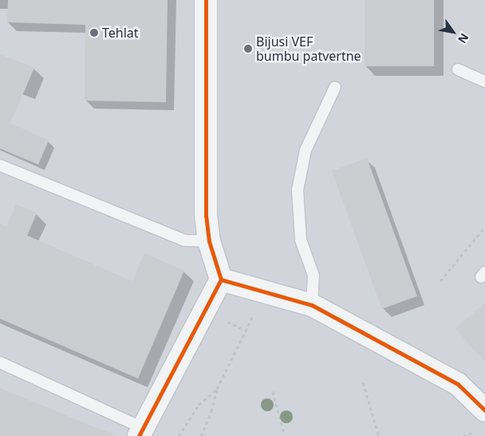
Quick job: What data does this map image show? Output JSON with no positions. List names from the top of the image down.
{
  "places": ["Tehlat", "Bijusi VEF bumbu patvertne"],
  "north": "bottom right"
}
